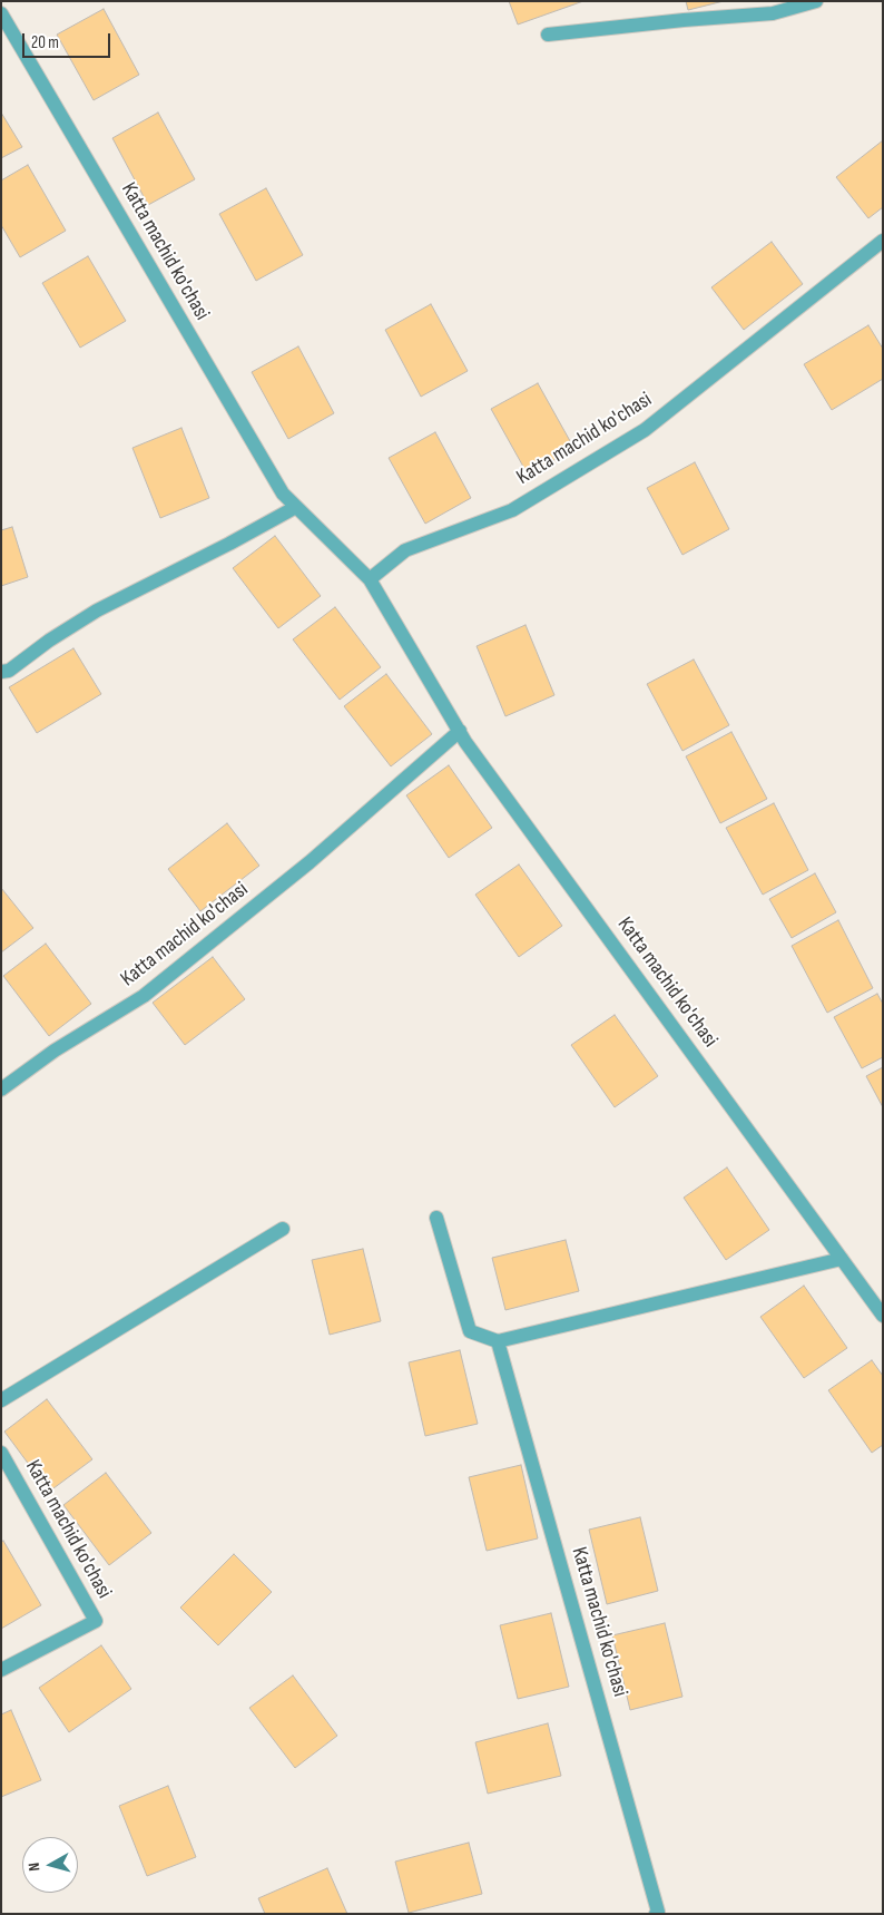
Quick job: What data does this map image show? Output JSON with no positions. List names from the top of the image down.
{
  "streets": {
    "street": ["Katta machid ko'chasi"]
  },
  "scale_bar": "20 m",
  "north": "left"
}
